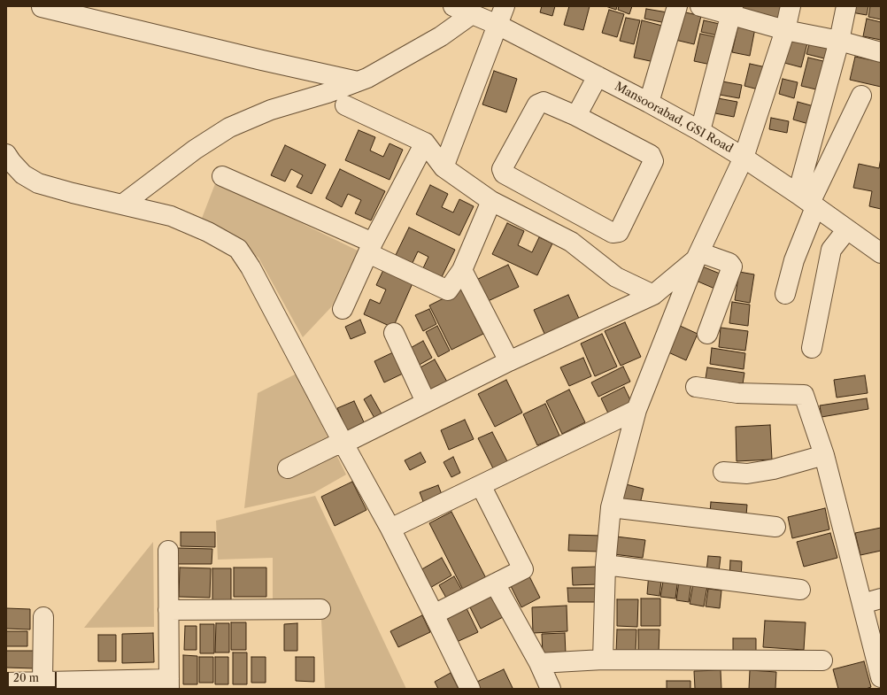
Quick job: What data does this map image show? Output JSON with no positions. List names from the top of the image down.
{
  "streets": {
    "street": ["Mansoorabad, GSI Road"]
  },
  "scale_bar": "20 m"
}
